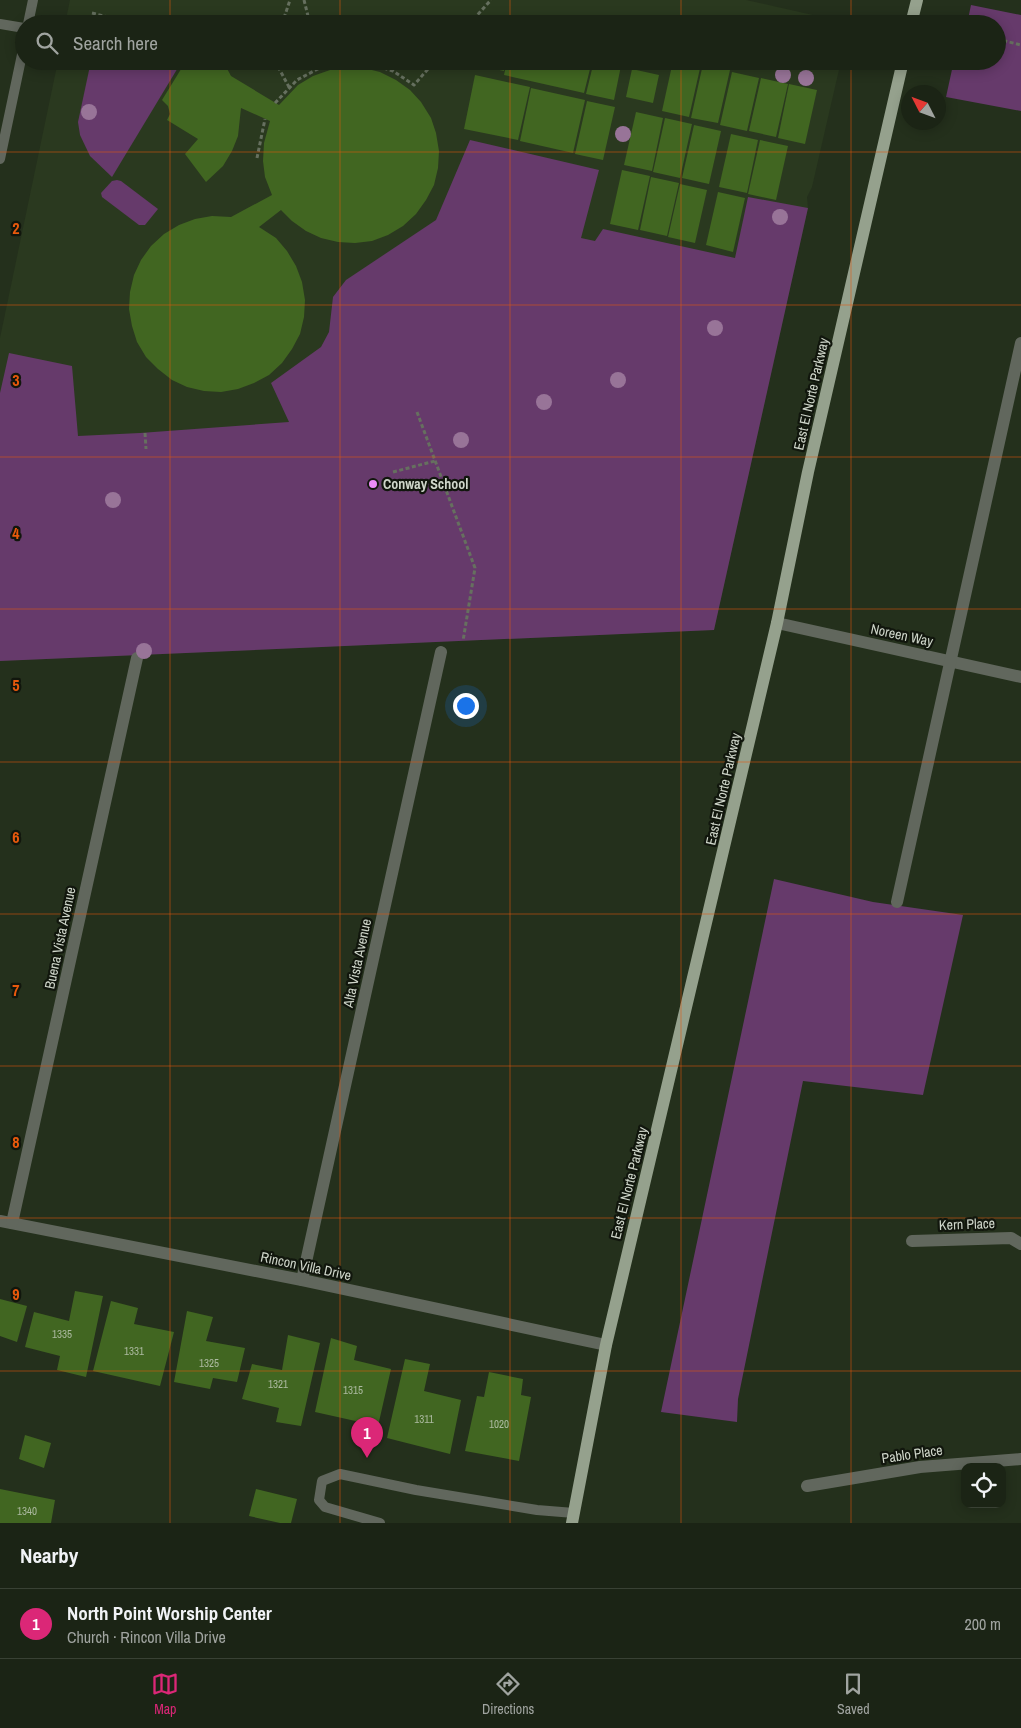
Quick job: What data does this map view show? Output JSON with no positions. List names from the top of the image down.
{
  "streets": {
    "main road": ["East El Norte Parkway"],
    "street": [
      "Noreen Way",
      "Buena Vista Avenue",
      "Alta Vista Avenue",
      "Kern Place",
      "Rincon Villa Drive",
      "Pablo Place"
    ]
  },
  "crossings": [
    ["East El Norte Parkway", "Noreen Way"],
    ["East El Norte Parkway", "Rincon Villa Drive"],
    ["Buena Vista Avenue", "Rincon Villa Drive"],
    ["Alta Vista Avenue", "Rincon Villa Drive"]
  ],
  "places": ["Conway School"],
  "house_numbers": [
    "1335",
    "1331",
    "1325",
    "1321",
    "1315",
    "1311",
    "1020",
    "1340"
  ],
  "north": "top left",
  "page": {
    "search": "Search here",
    "pins": "1",
    "heading": "Nearby",
    "list": [
      {
        "mark": "1",
        "name": "North Point Worship Center",
        "note": "Church · Rincon Villa Drive",
        "value": "200 m"
      }
    ],
    "nav": ["Map", "Directions", "Saved"]
  },
  "grid": {
    "rows": [
      "2",
      "3",
      "4",
      "5",
      "6",
      "7",
      "8",
      "9"
    ]
  }
}
